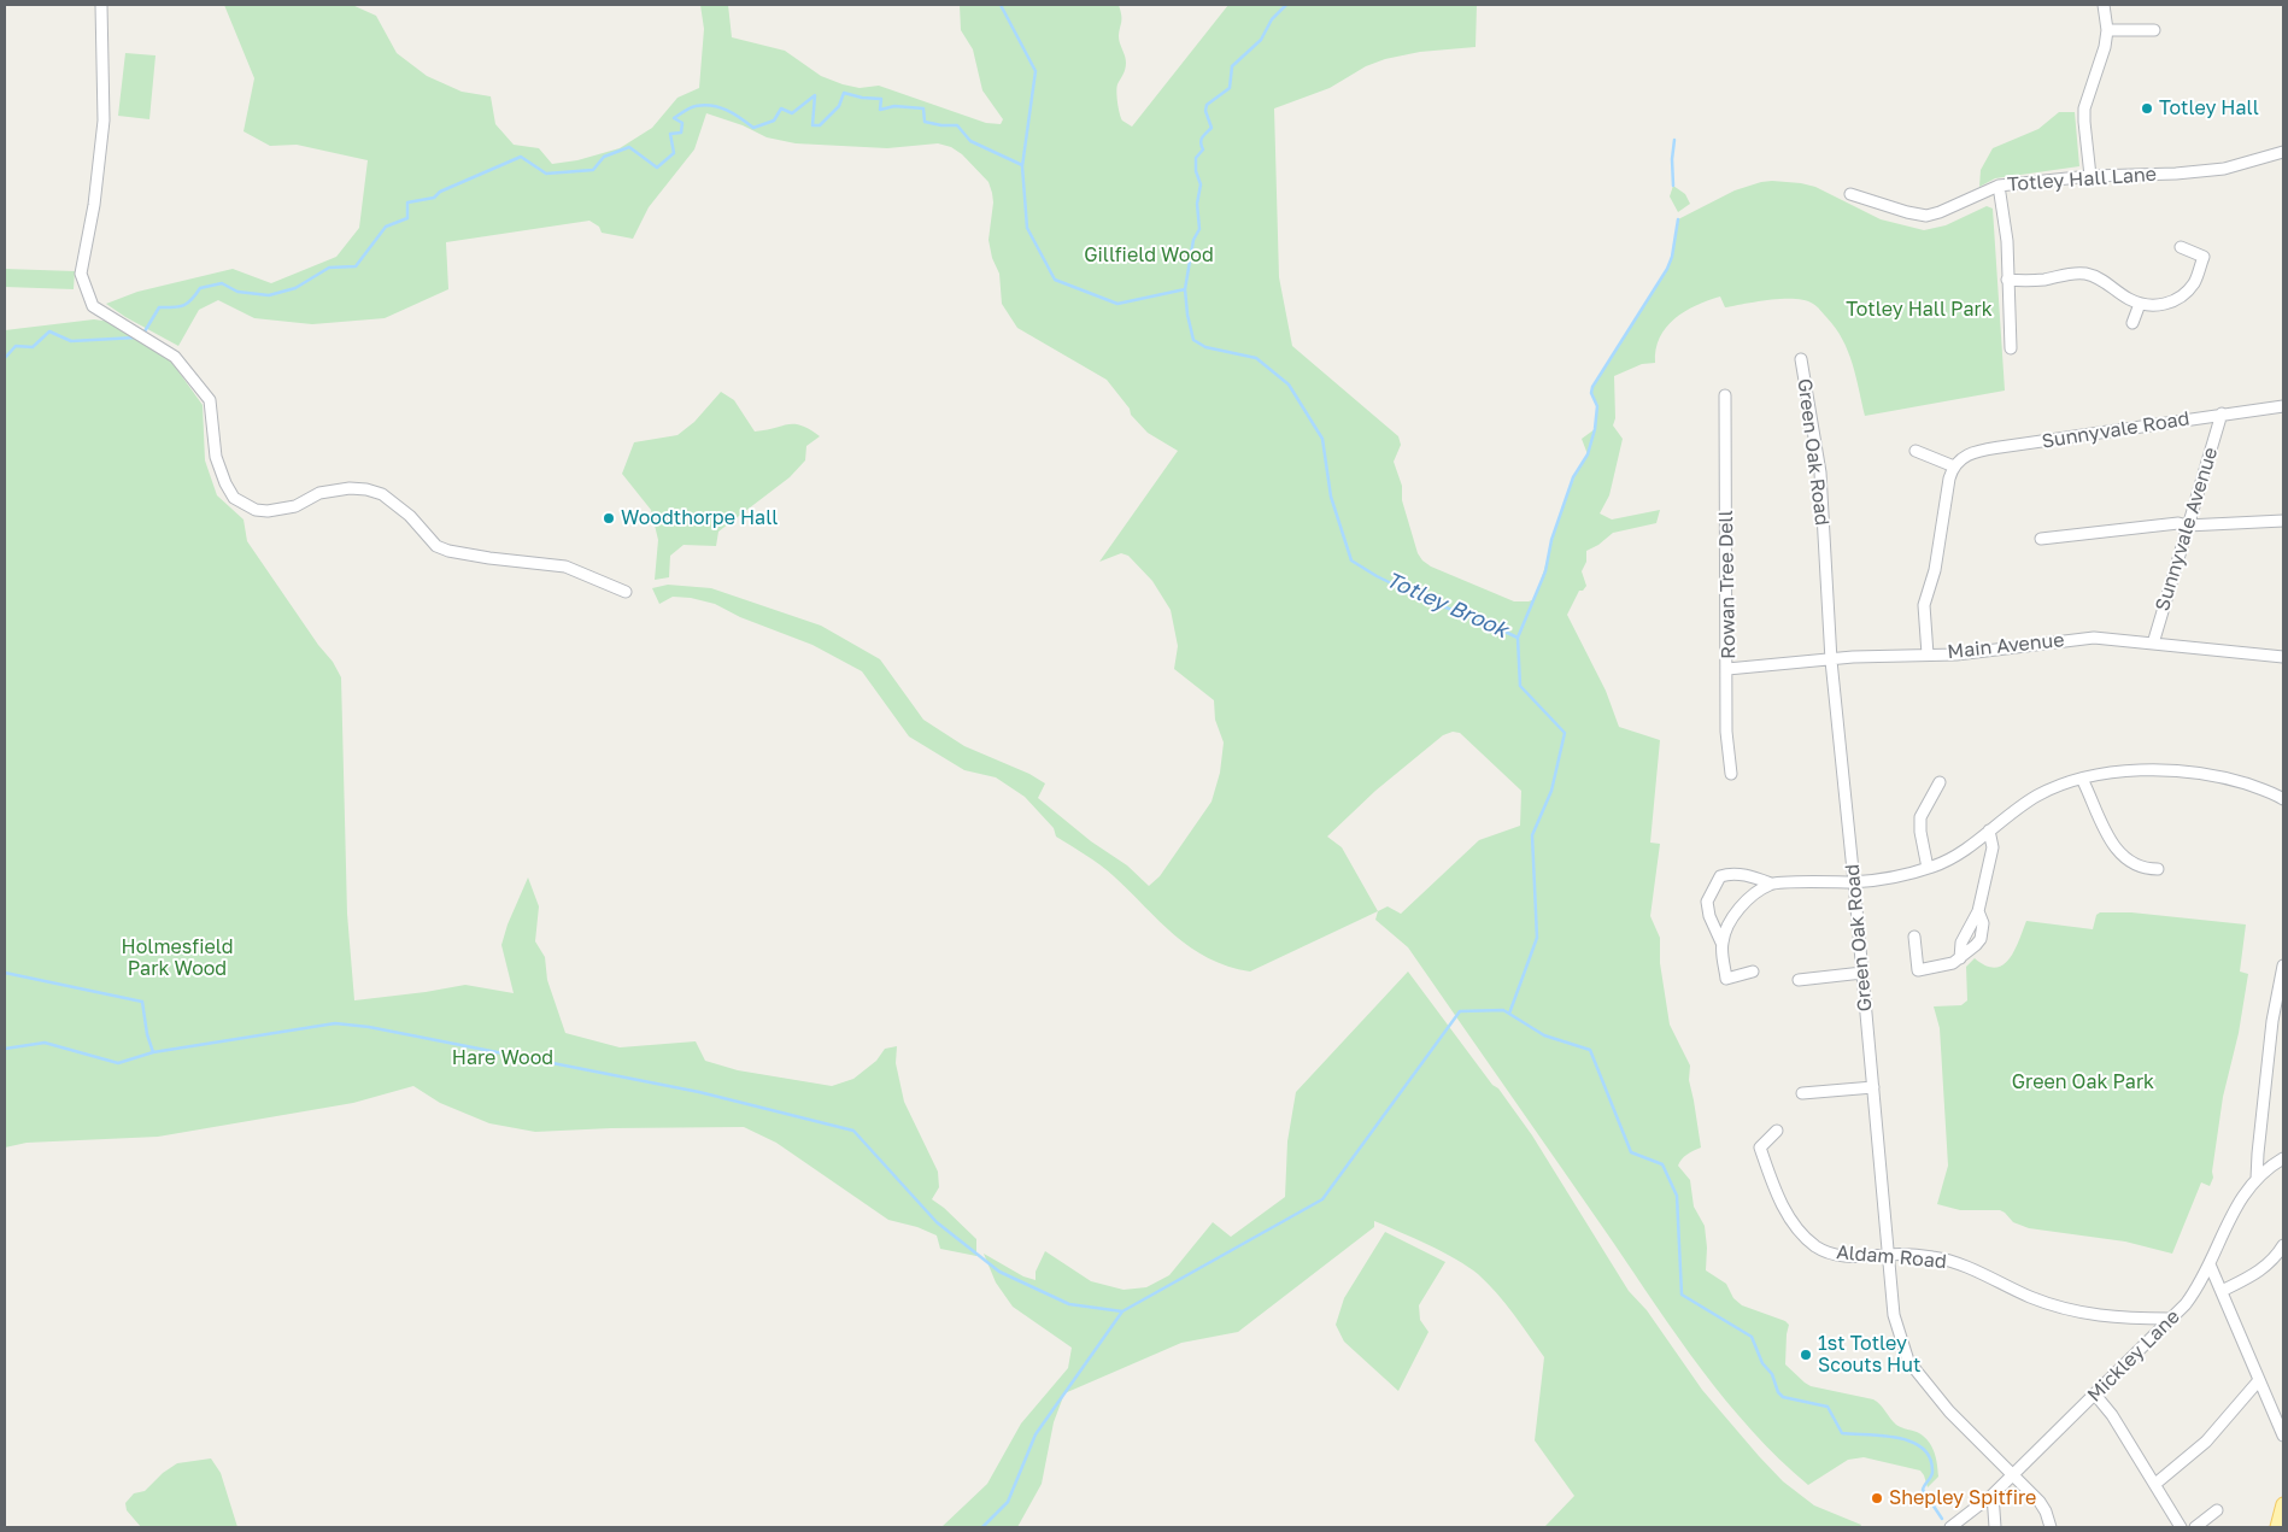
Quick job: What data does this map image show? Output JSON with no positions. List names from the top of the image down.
{
  "streets": {
    "street": [
      "Totley Hall Lane",
      "Sunnyvale Road",
      "Green Oak Road",
      "Sunnyvale Avenue",
      "Rowan Tree Dell",
      "Main Avenue",
      "Aldam Road",
      "Mickley Lane"
    ]
  },
  "crossings": [
    ["Sunnyvale Road", "Sunnyvale Avenue"],
    ["Green Oak Road", "Main Avenue"],
    ["Green Oak Road", "Aldam Road"],
    ["Green Oak Road", "Mickley Lane"],
    ["Sunnyvale Avenue", "Main Avenue"],
    ["Rowan Tree Dell", "Main Avenue"],
    ["Aldam Road", "Mickley Lane"]
  ],
  "water": ["Totley Brook"],
  "parks": [
    "Gillfield Wood",
    "Totley Hall Park",
    "Holmesfield Park Wood",
    "Hare Wood",
    "Green Oak Park"
  ],
  "places": [
    "Totley Hall",
    "Woodthorpe Hall",
    "1st Totley Scouts Hut",
    "Shepley Spitfire"
  ]
}
